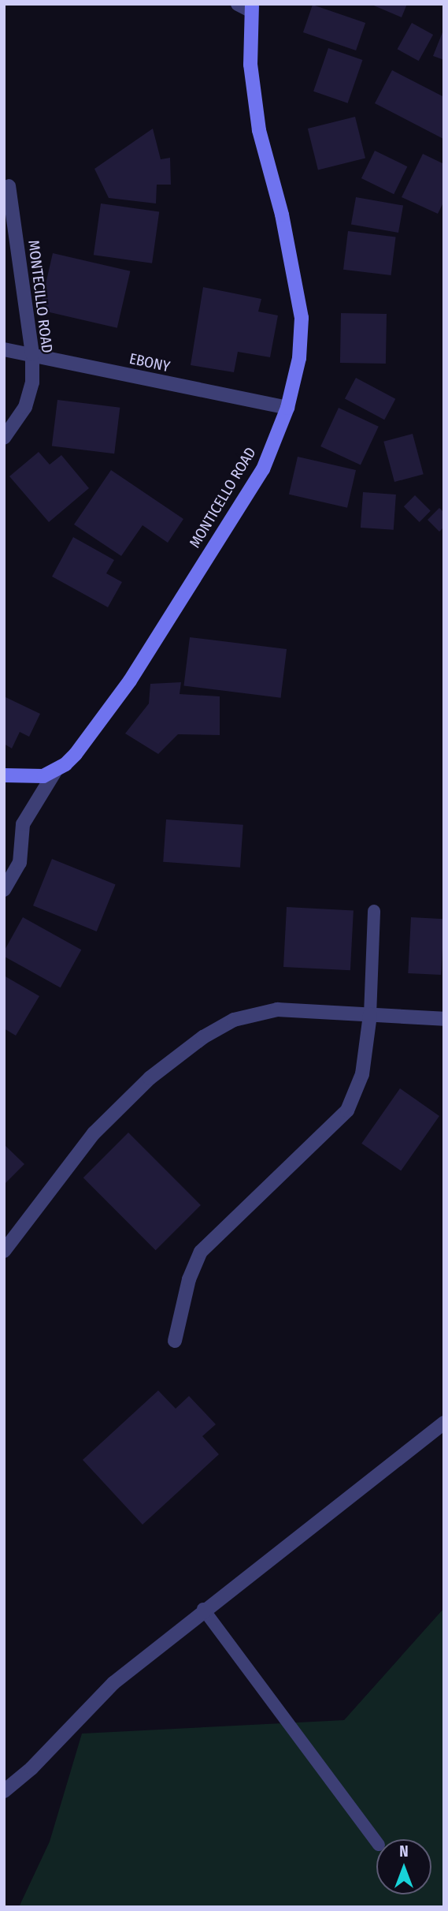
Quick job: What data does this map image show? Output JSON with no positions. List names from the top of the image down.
{
  "streets": {
    "main road": ["MONTICELLO ROAD"],
    "street": ["MONTECILLO ROAD", "EBONY"]
  },
  "crossings": [
    ["MONTECILLO ROAD", "EBONY"],
    ["EBONY", "MONTICELLO ROAD"]
  ],
  "north": "top"
}
